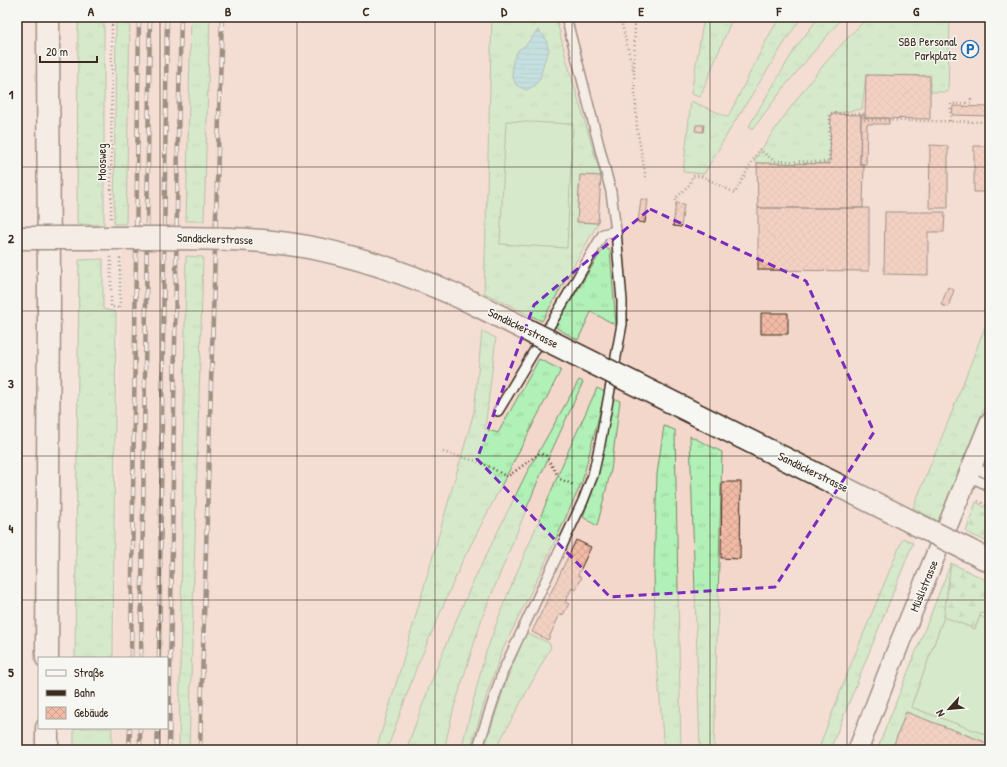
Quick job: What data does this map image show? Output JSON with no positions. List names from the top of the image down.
{
  "streets": {
    "main road": ["Sandäckerstrasse"],
    "street": ["Müslistrasse"],
    "path": ["Moosweg"]
  },
  "places": {
    "parking": ["SBB Personal Parkplatz"]
  },
  "legend": ["Straße", "Bahn", "Gebäude"],
  "scale_bar": "20 m",
  "north": "bottom left",
  "grid": {
    "columns": [
      "A",
      "B",
      "C",
      "D",
      "E",
      "F",
      "G"
    ],
    "rows": [
      "1",
      "2",
      "3",
      "4",
      "5"
    ]
  }
}
